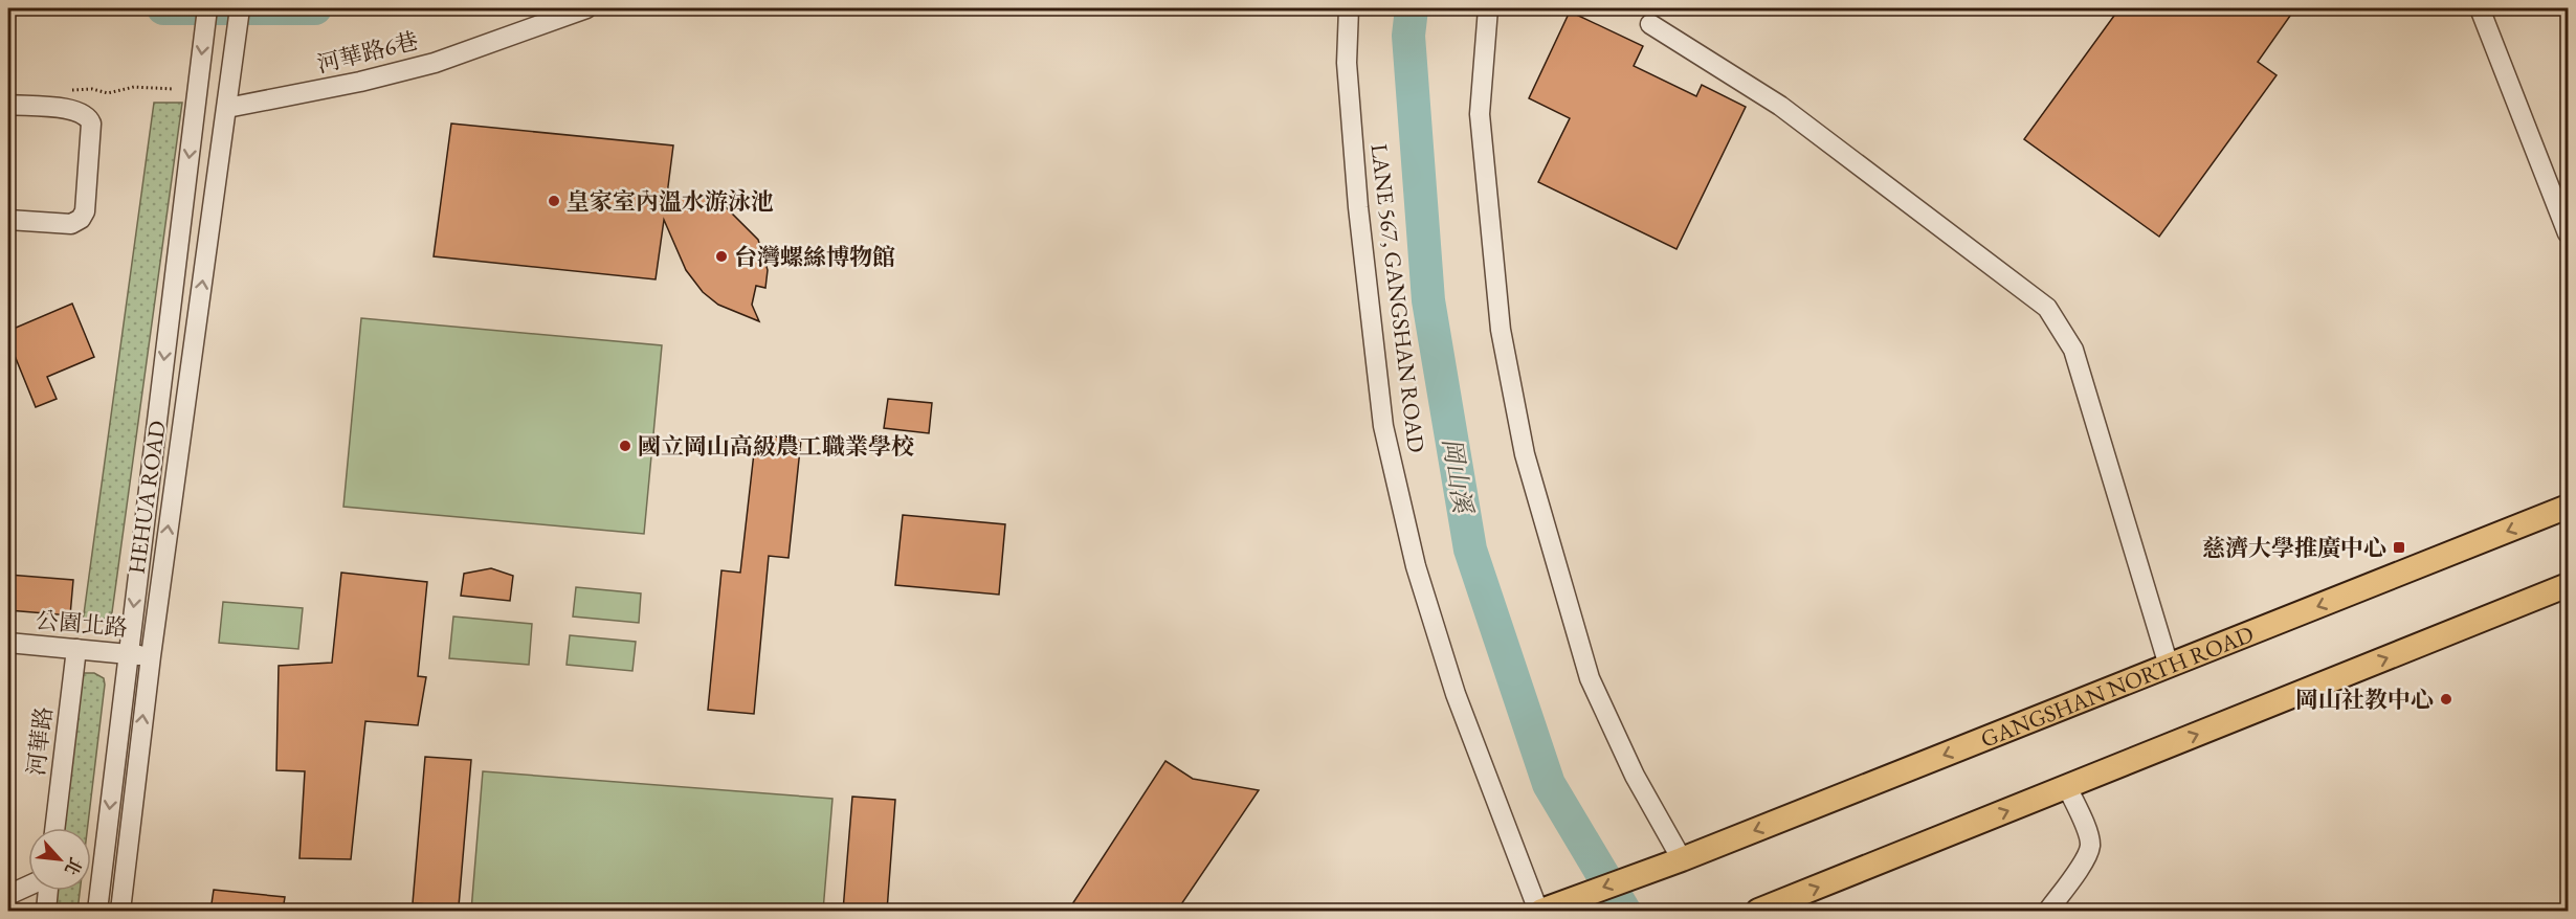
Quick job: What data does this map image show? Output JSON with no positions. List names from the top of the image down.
{
  "streets": {
    "main road": ["GANGSHAN NORTH ROAD"],
    "street": [
      "河華路6巷",
      "LANE 567, GANGSHAN ROAD",
      "HEHUA ROAD",
      "公園北路",
      "河華路"
    ]
  },
  "crossings": [
    ["河華路6巷", "HEHUA ROAD"],
    ["LANE 567, GANGSHAN ROAD", "GANGSHAN NORTH ROAD"],
    ["HEHUA ROAD", "公園北路"],
    ["公園北路", "河華路"]
  ],
  "water": ["岡山溪"],
  "places": {
    "other": [
      "皇家室內溫水游泳池",
      "台灣螺絲博物館",
      "國立岡山高級農工職業學校",
      "岡山社教中心"
    ],
    "transit": ["慈濟大學推廣中心"]
  },
  "north": "bottom right"
}
